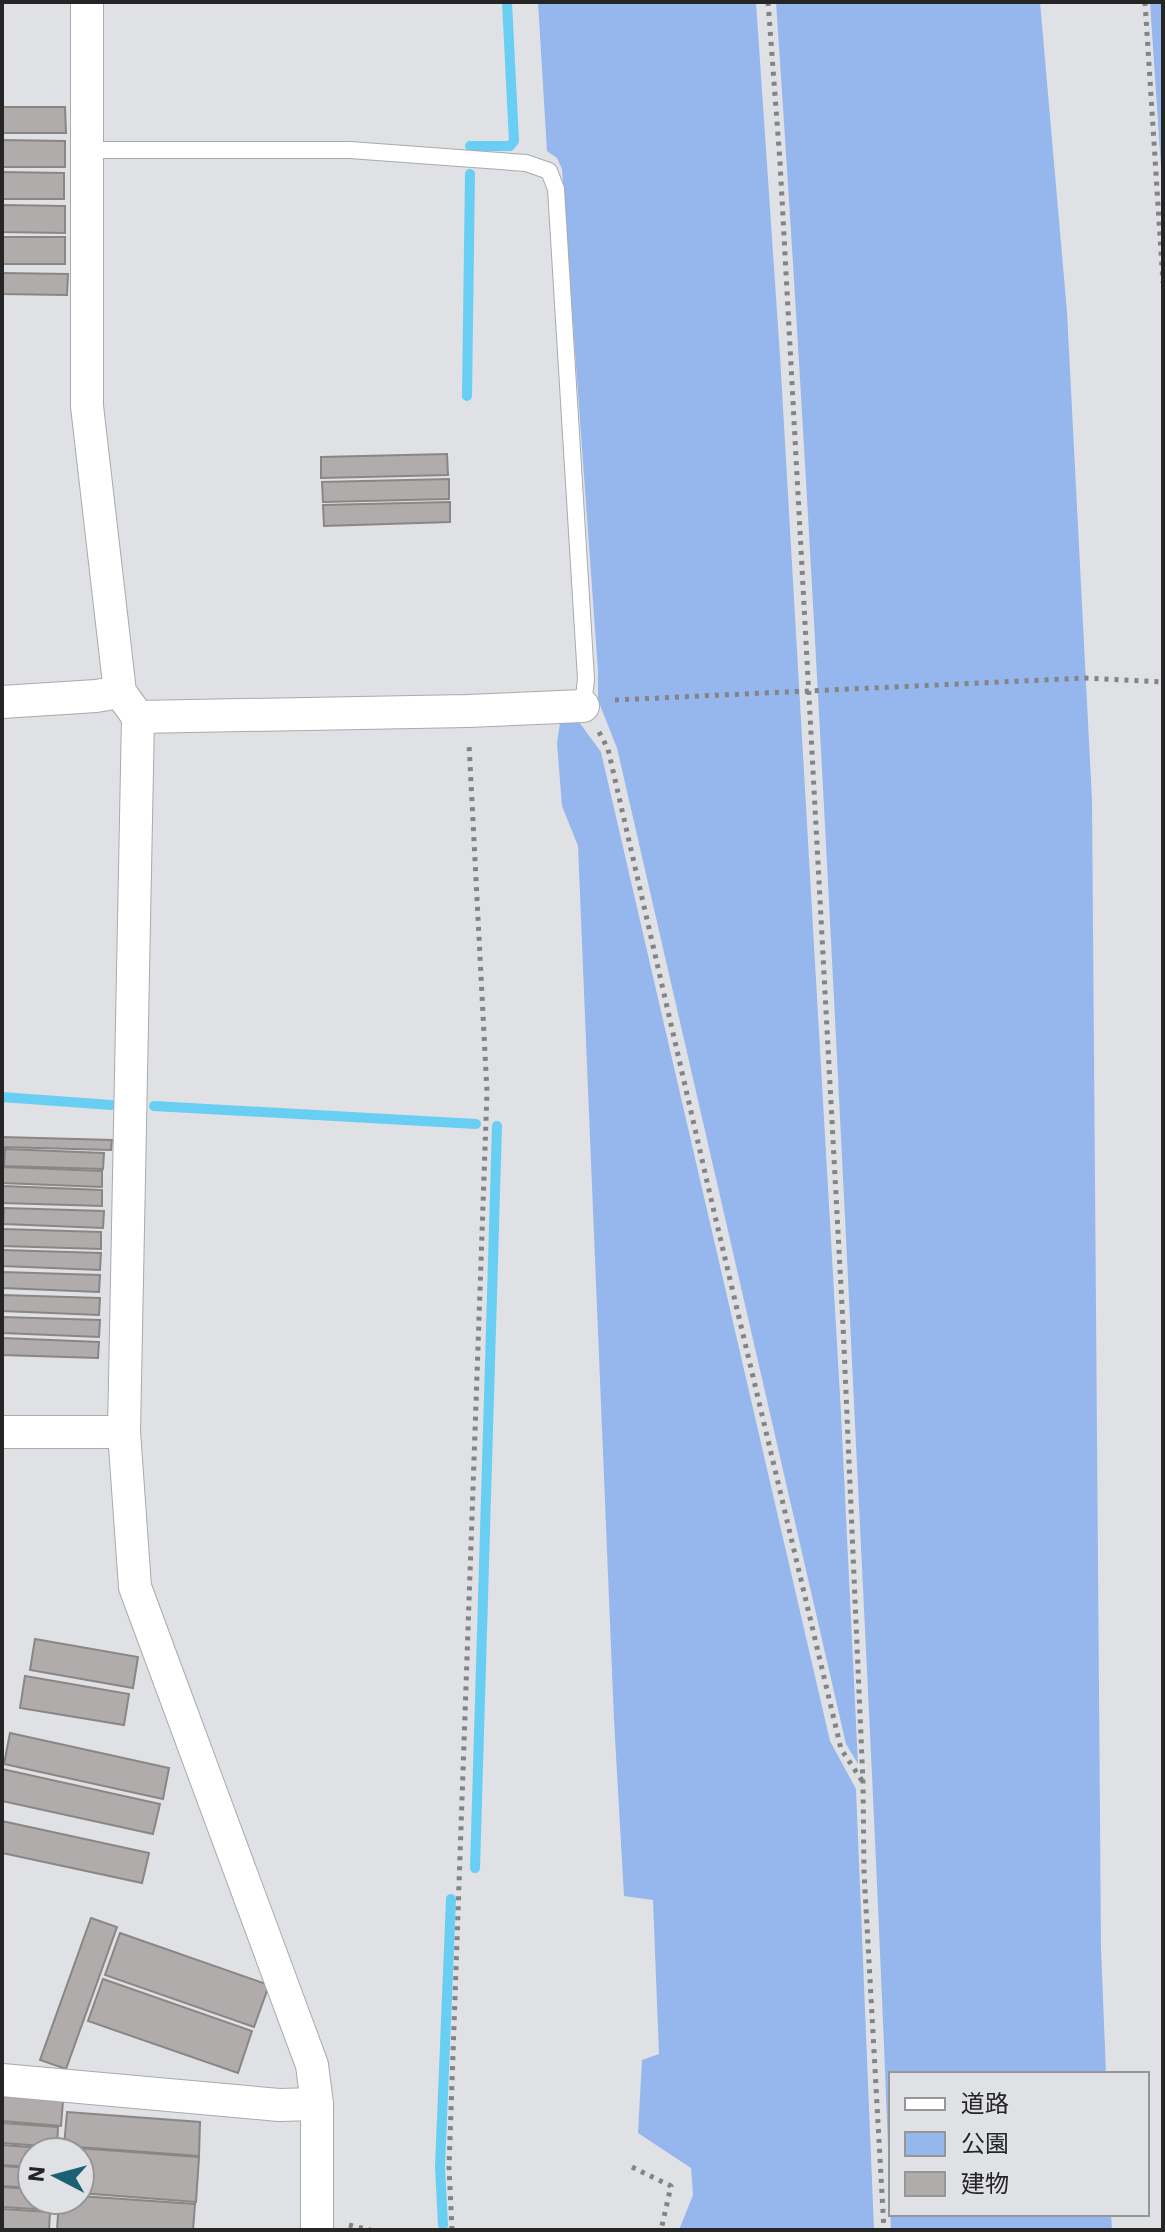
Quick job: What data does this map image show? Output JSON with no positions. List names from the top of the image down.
{
  "legend": ["道路", "公園", "建物"],
  "north": "left"
}
